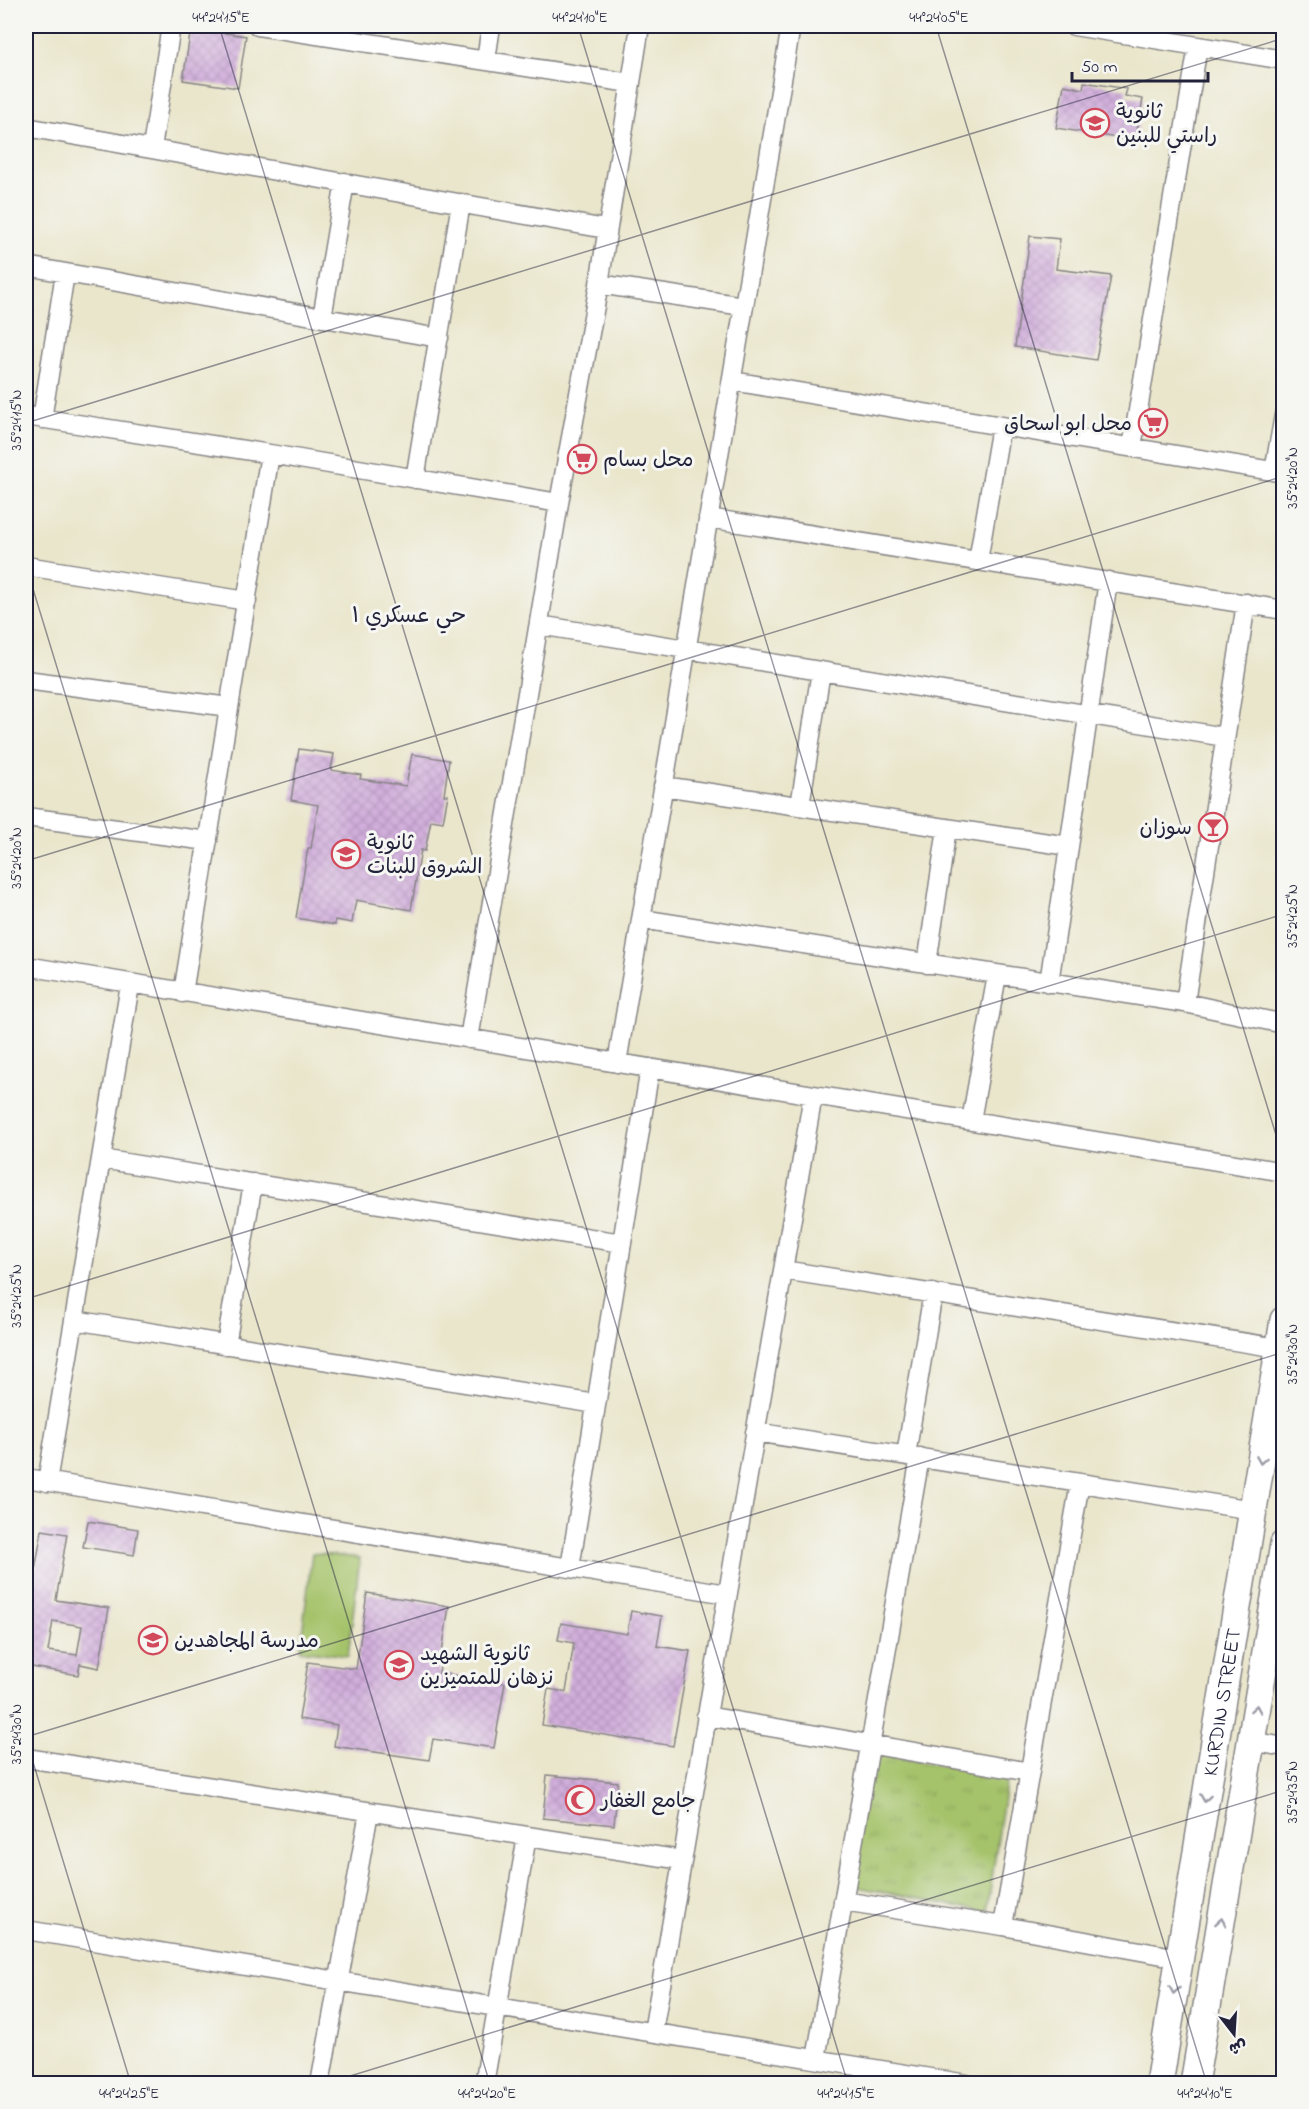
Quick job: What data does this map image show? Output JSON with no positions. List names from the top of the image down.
{
  "streets": {
    "main road": ["KURDIN STREET"]
  },
  "districts": ["حي عسكري ١"],
  "places": {
    "school or university": [
      "ثانوية راستي للبنين",
      "ثانوية الشروق للبنات",
      "مدرسة المجاهدين",
      "ثانوية الشهيد نزهان للمتميزين"
    ],
    "supermarket": ["محل ابو اسحاق", "محل بسام"],
    "bar": ["سوزان"],
    "mosque": ["جامع الغفار"]
  },
  "scale_bar": "50 m",
  "north": "bottom",
  "coordinates": [
    "44°24'15\"E",
    "44°24'10\"E",
    "44°24'05\"E",
    "35°24'15\"N",
    "35°24'20\"N",
    "35°24'25\"N",
    "35°24'30\"N",
    "35°24'35\"N",
    "44°24'25\"E",
    "44°24'20\"E"
  ]
}
